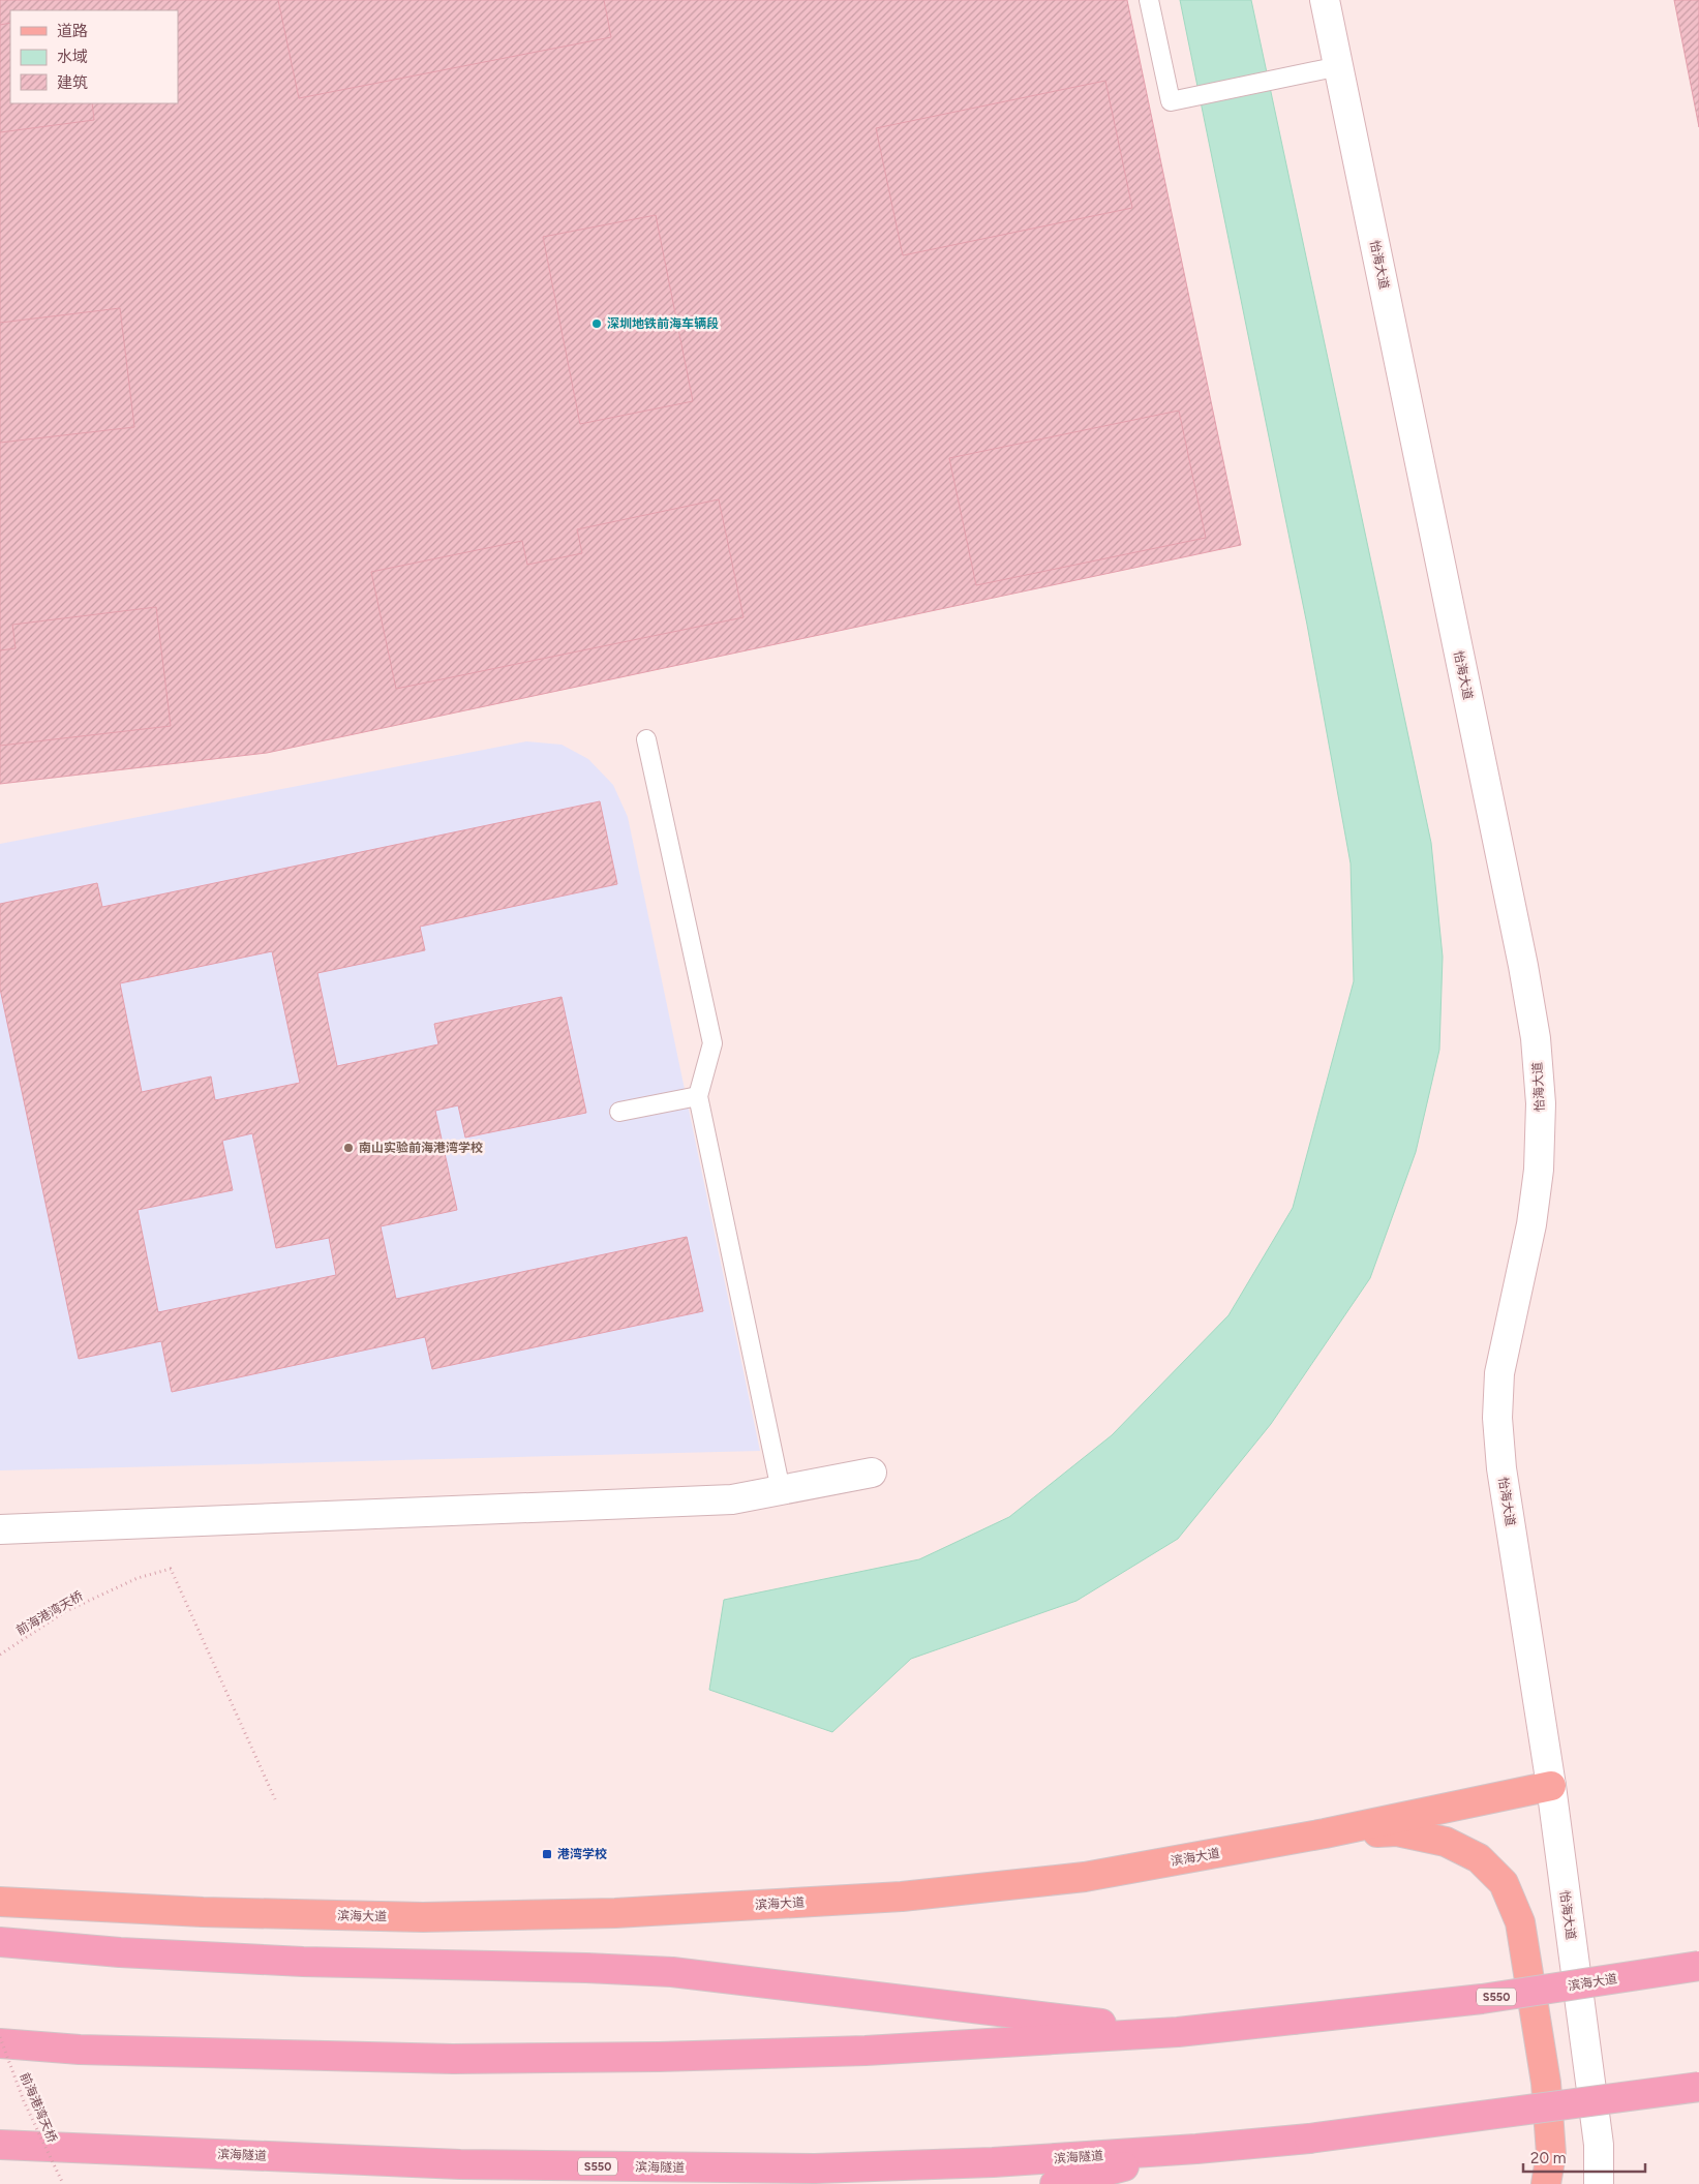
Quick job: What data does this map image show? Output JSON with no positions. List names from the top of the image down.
{
  "streets": {
    "highway": ["滨海大道", "S550", "滨海隧道"],
    "street": ["怡海大道"],
    "path": ["前海港湾天桥"]
  },
  "crossings": [
    ["怡海大道", "滨海大道"],
    ["滨海大道", "S550"],
    ["S550", "滨海隧道"]
  ],
  "places": {
    "other": ["深圳地铁前海车辆段", "南山实验前海港湾学校"],
    "transit": ["港湾学校"]
  },
  "legend": ["道路", "水域", "建筑"],
  "scale_bar": "20 m"
}
